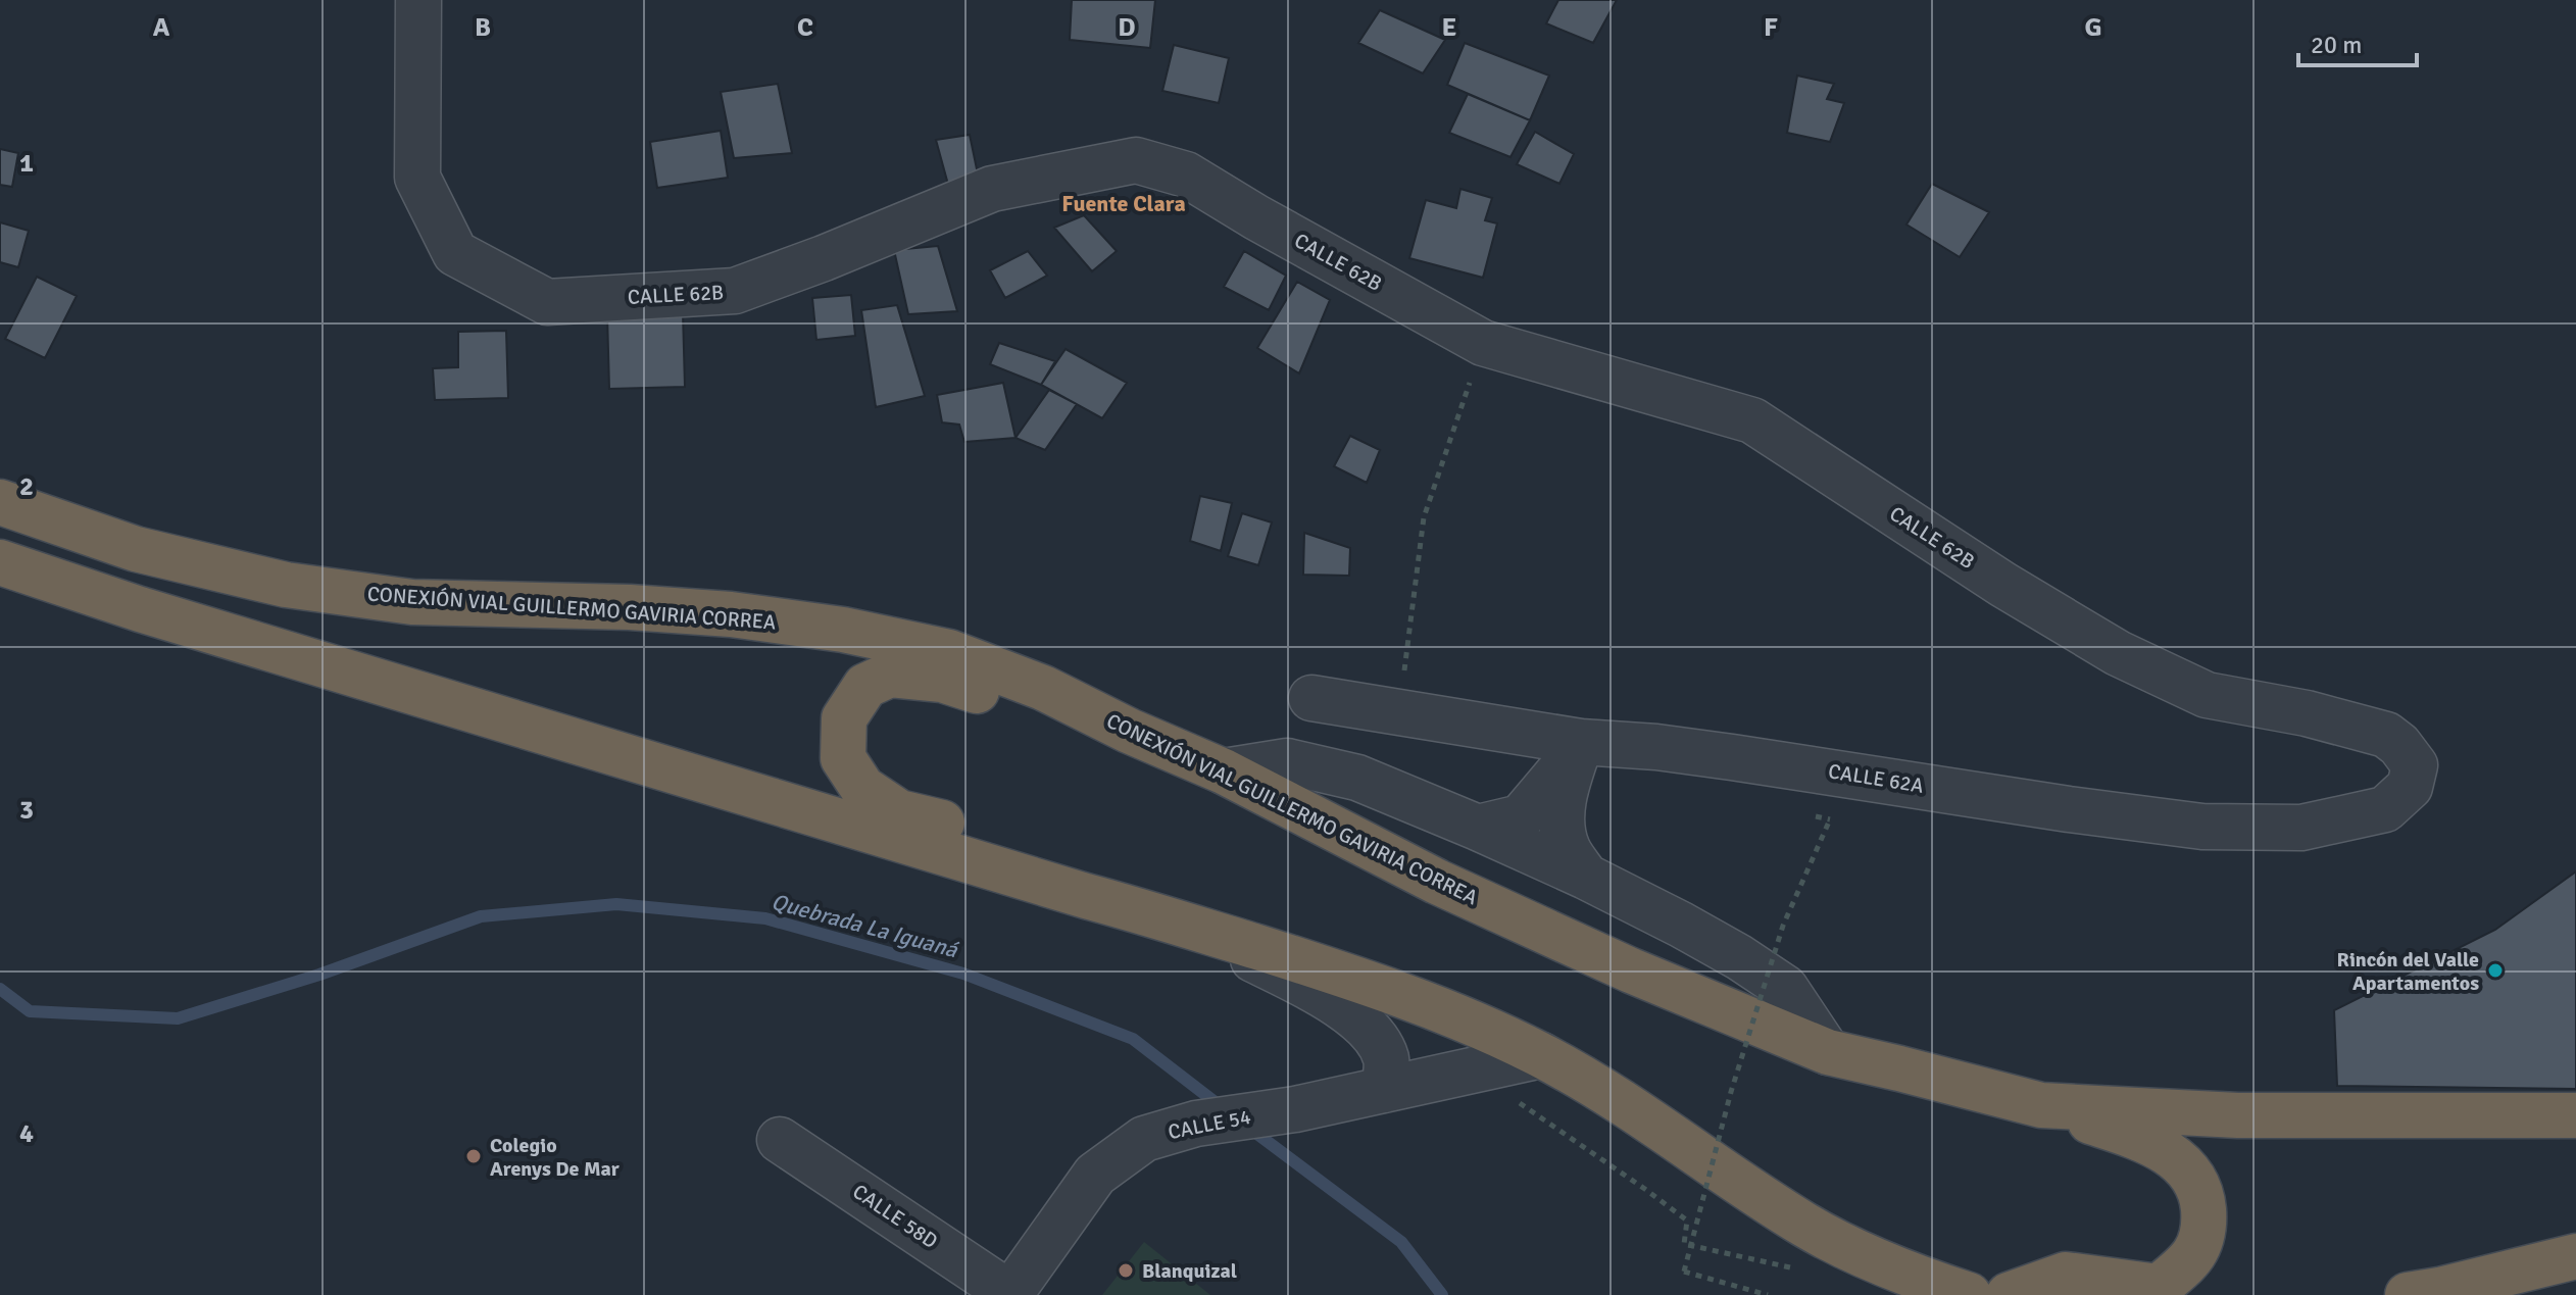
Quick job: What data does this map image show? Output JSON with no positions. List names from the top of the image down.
{
  "streets": {
    "highway": ["CONEXIÓN VIAL GUILLERMO GAVIRIA CORREA"],
    "street": [
      "CALLE 62B",
      "CALLE 62A",
      "CALLE 54",
      "CALLE 58D"
    ]
  },
  "crossings": [
    ["CALLE 62B", "CALLE 62A"],
    ["CALLE 54", "CALLE 58D"]
  ],
  "districts": ["Fuente Clara"],
  "water": ["Quebrada La Iguaná"],
  "places": ["Rincón del Valle Apartamentos", "Colegio Arenys De Mar", "Blanquizal"],
  "scale_bar": "20 m",
  "grid": {
    "columns": [
      "A",
      "B",
      "C",
      "D",
      "E",
      "F",
      "G"
    ],
    "rows": [
      "1",
      "2",
      "3",
      "4"
    ]
  }
}
